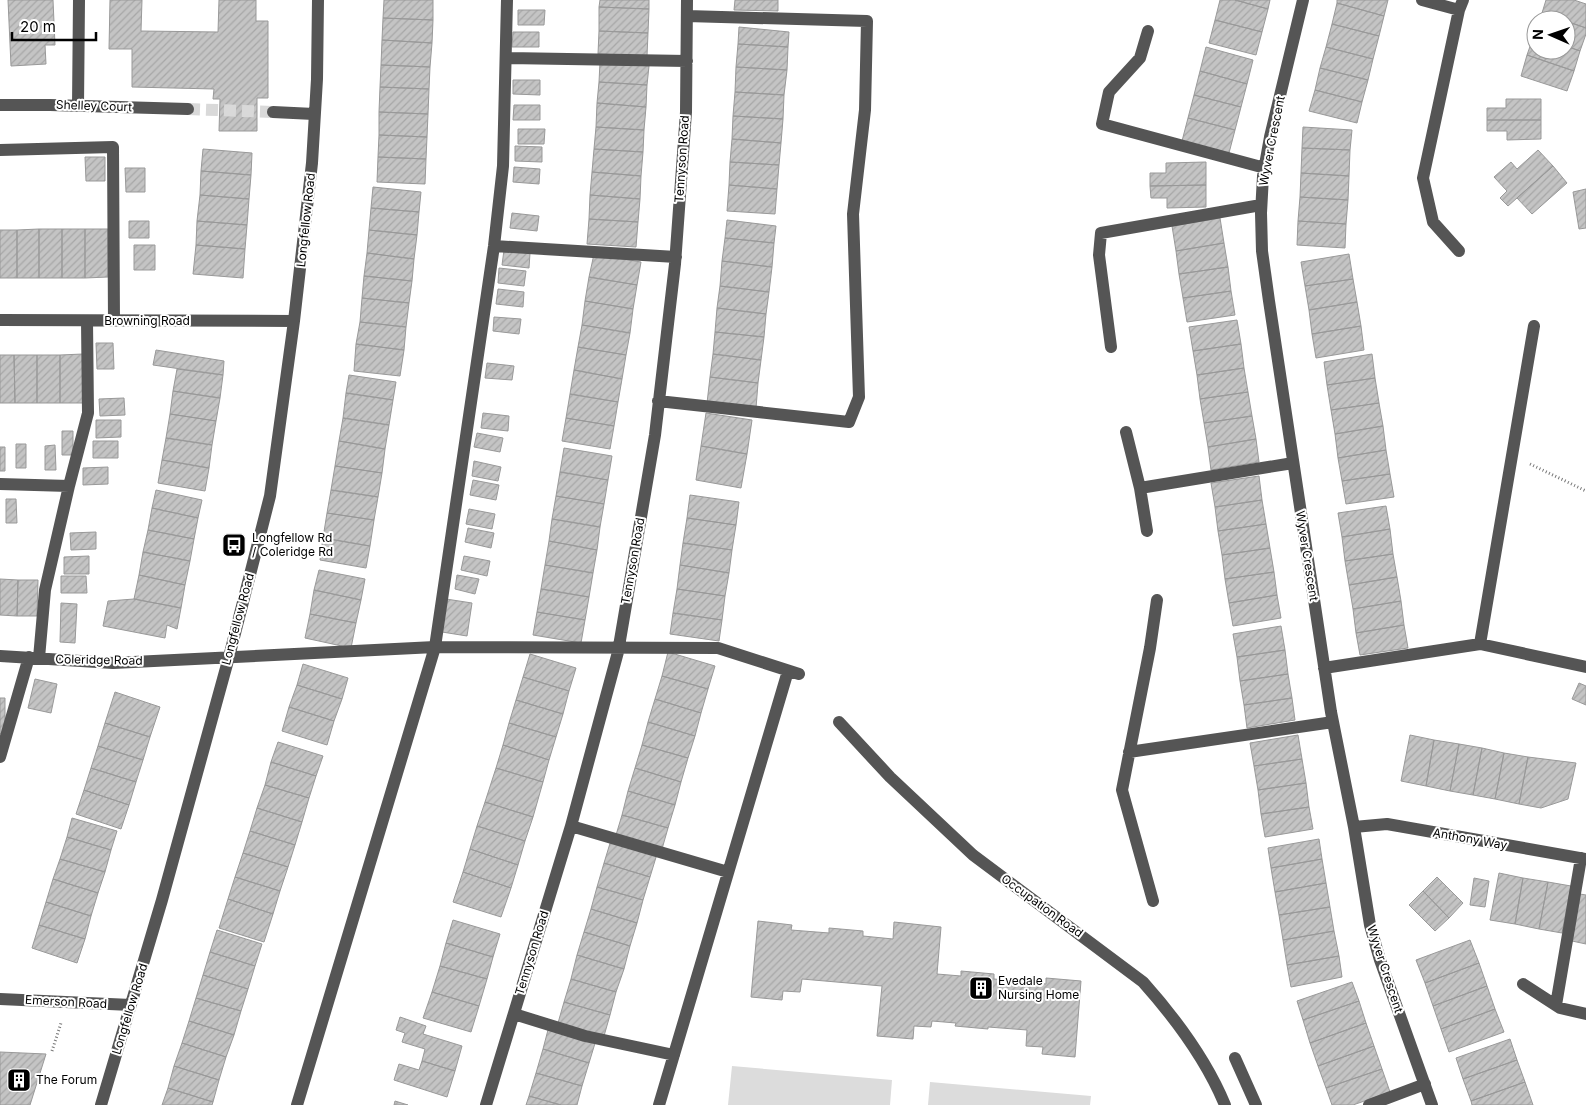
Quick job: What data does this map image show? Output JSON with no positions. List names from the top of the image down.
{
  "streets": {
    "street": [
      "Shelley Court",
      "Wyver Crescent",
      "Tennyson Road",
      "Longfellow Road",
      "Browning Road",
      "Coleridge Road",
      "Anthony Way",
      "Occupation Road",
      "Emerson Road"
    ]
  },
  "crossings": [
    ["Wyver Crescent", "Anthony Way"],
    ["Tennyson Road", "Coleridge Road"],
    ["Longfellow Road", "Browning Road"],
    ["Longfellow Road", "Coleridge Road"],
    ["Longfellow Road", "Emerson Road"]
  ],
  "places": {
    "bus stop": ["Longfellow Rd / Coleridge Rd"],
    "building": ["Evedale Nursing Home", "The Forum"]
  },
  "scale_bar": "20 m",
  "north": "left"
}
